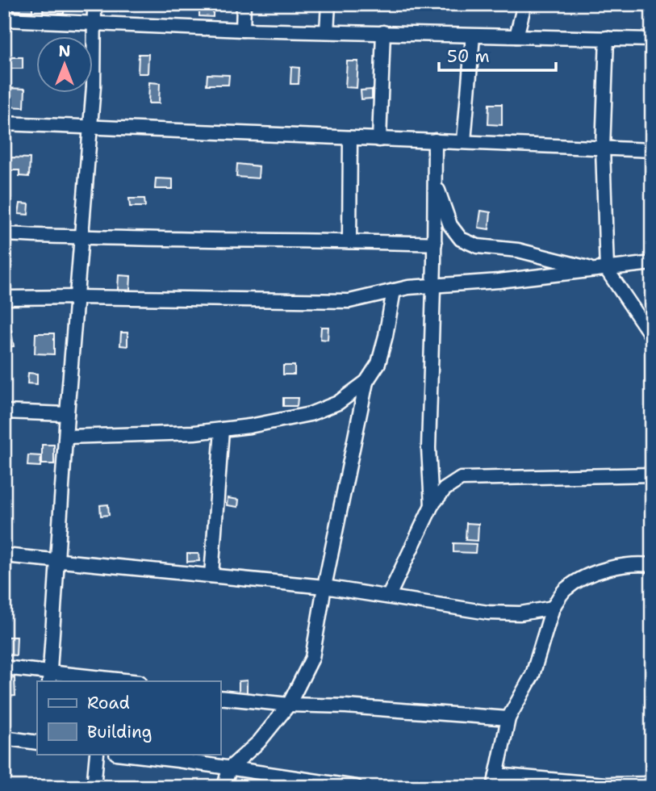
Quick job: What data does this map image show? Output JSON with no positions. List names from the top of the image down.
{
  "legend": ["Road", "Building"],
  "scale_bar": "50 m",
  "north": "top"
}
